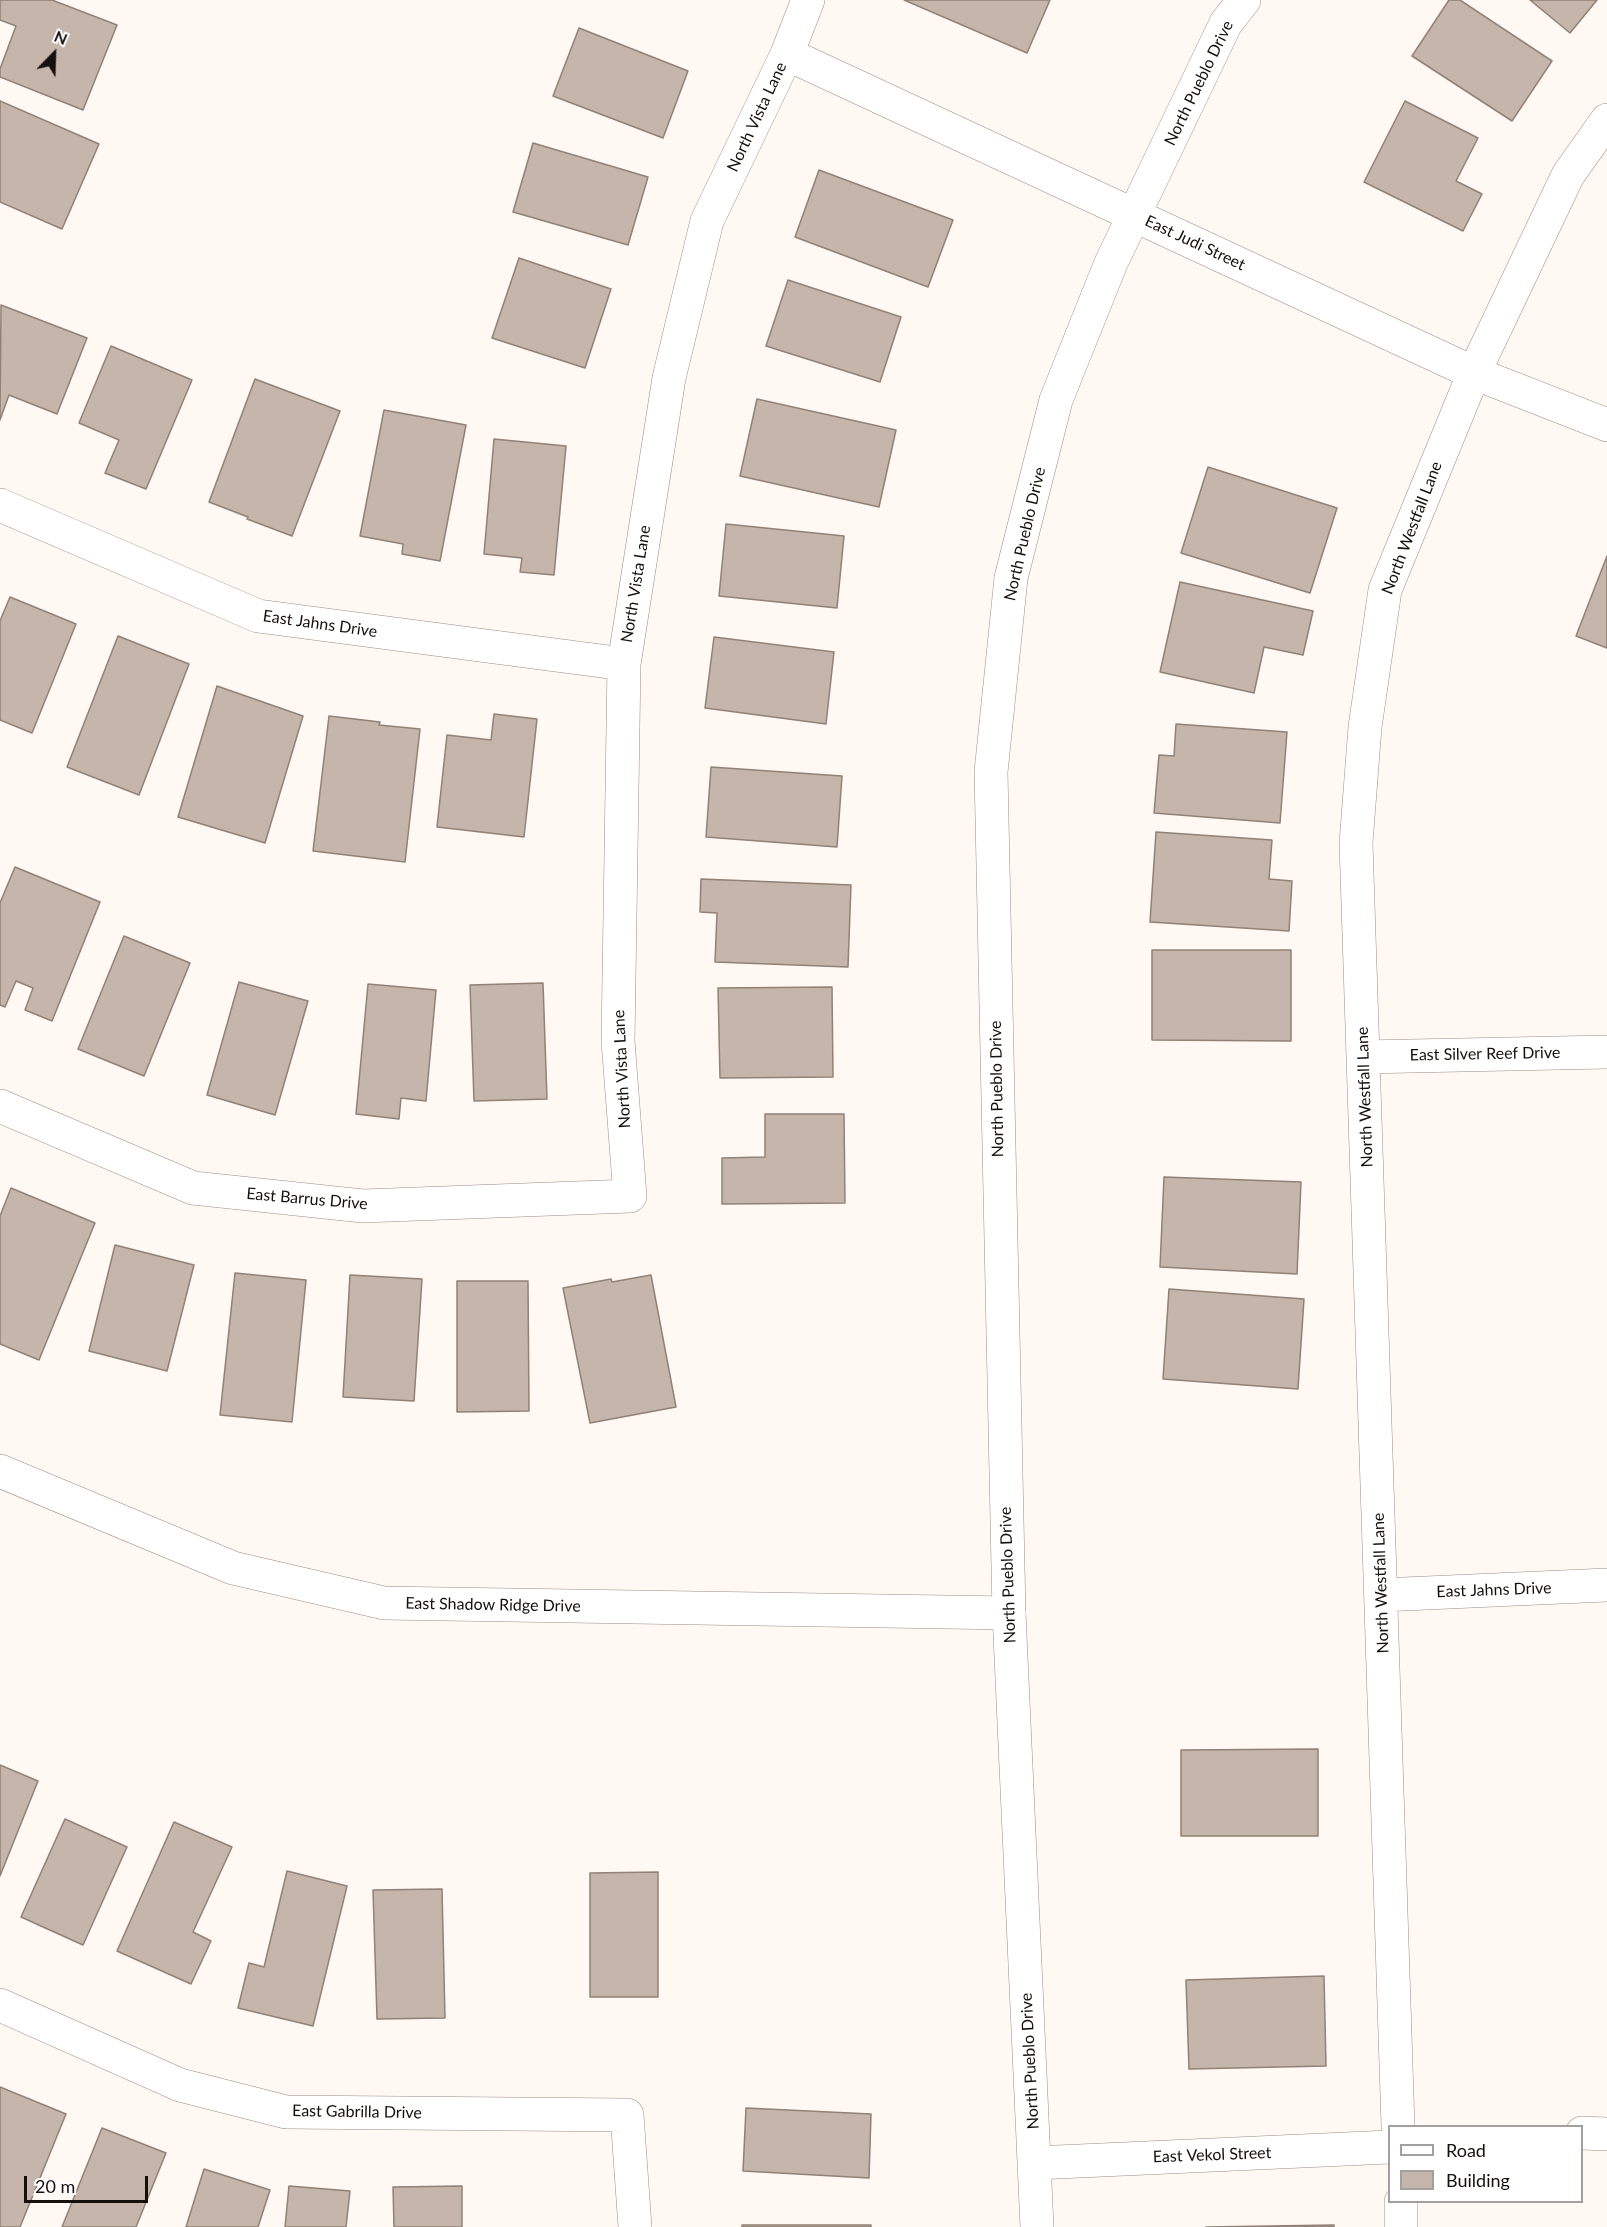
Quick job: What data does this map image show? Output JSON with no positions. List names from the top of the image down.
{
  "streets": {
    "street": [
      "North Pueblo Drive",
      "North Vista Lane",
      "East Judi Street",
      "North Westfall Lane",
      "East Jahns Drive",
      "East Silver Reef Drive",
      "East Barrus Drive",
      "East Shadow Ridge Drive",
      "East Gabrilla Drive",
      "East Vekol Street"
    ]
  },
  "crossings": [
    ["North Pueblo Drive", "East Judi Street"],
    ["North Pueblo Drive", "East Shadow Ridge Drive"],
    ["North Pueblo Drive", "East Vekol Street"],
    ["North Vista Lane", "East Judi Street"],
    ["North Vista Lane", "East Jahns Drive"],
    ["North Vista Lane", "East Barrus Drive"],
    ["East Judi Street", "North Westfall Lane"],
    ["North Westfall Lane", "East Jahns Drive"],
    ["North Westfall Lane", "East Silver Reef Drive"]
  ],
  "legend": ["Road", "Building"],
  "scale_bar": "20 m",
  "north": "top right"
}
